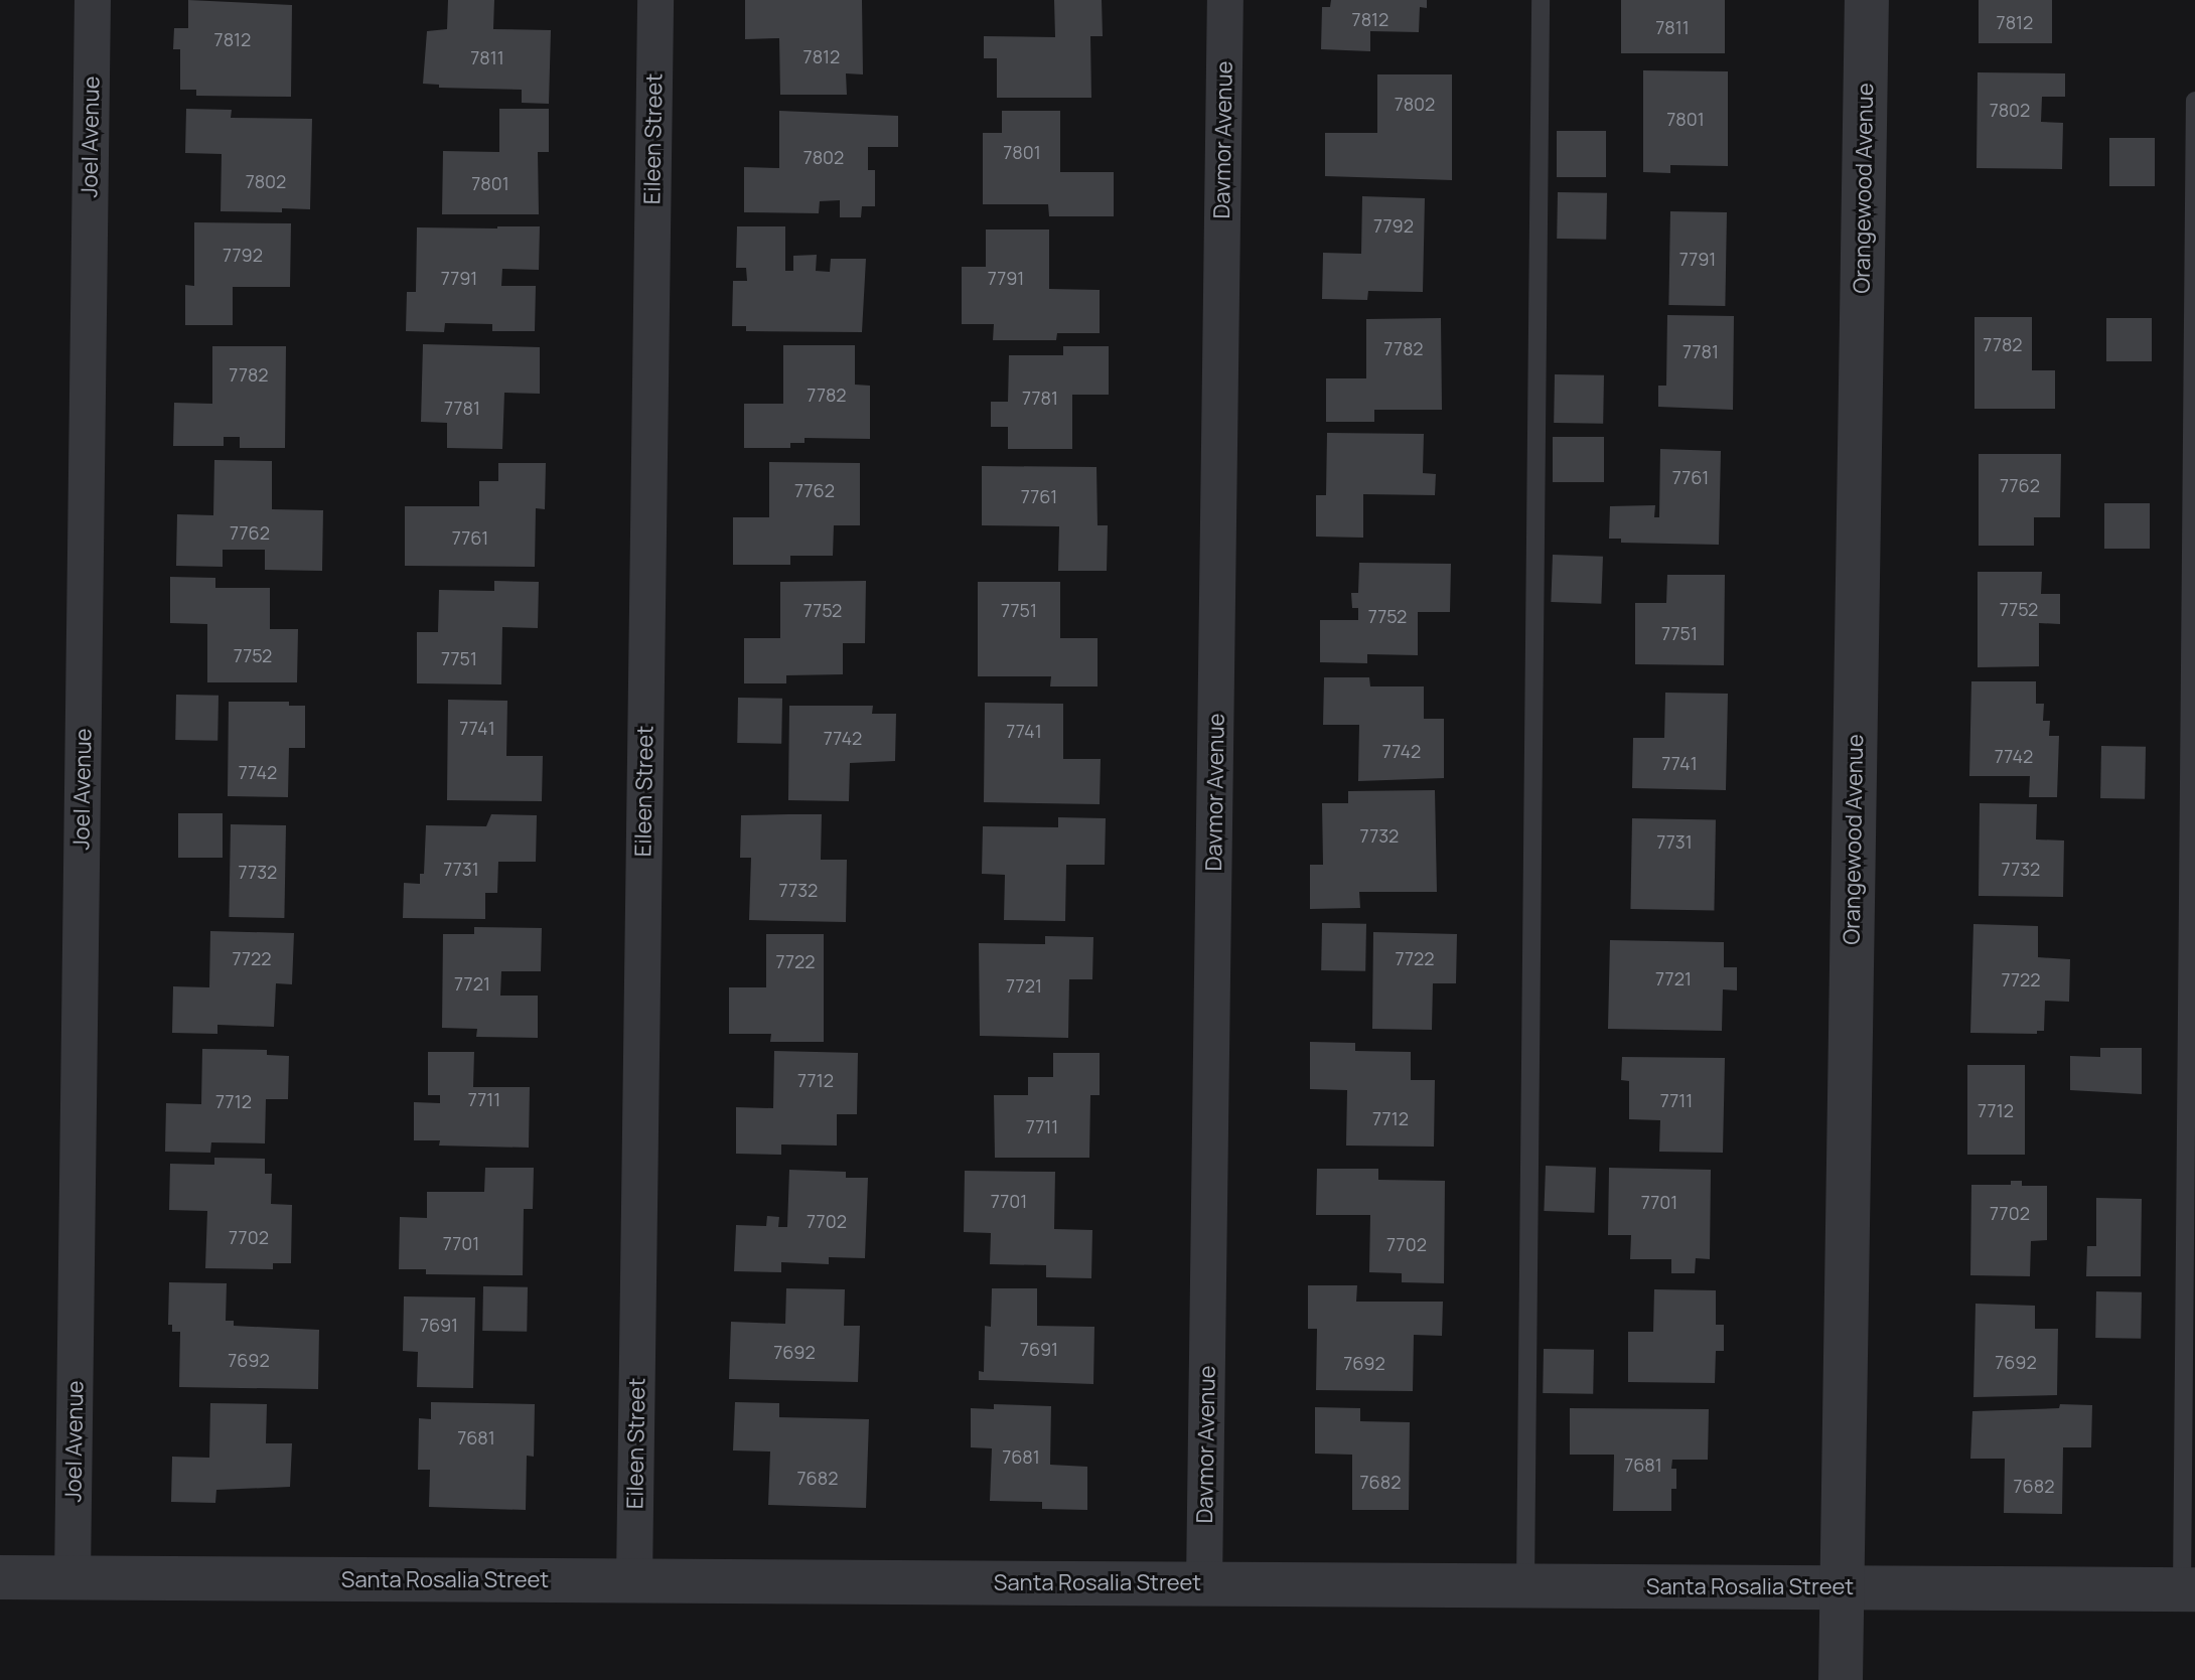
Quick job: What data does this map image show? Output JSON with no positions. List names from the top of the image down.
{
  "streets": {
    "street": [
      "Joel Avenue",
      "Eileen Street",
      "Davmor Avenue",
      "Orangewood Avenue",
      "Santa Rosalia Street"
    ]
  },
  "crossings": [
    ["Joel Avenue", "Santa Rosalia Street"],
    ["Eileen Street", "Santa Rosalia Street"],
    ["Davmor Avenue", "Santa Rosalia Street"],
    ["Orangewood Avenue", "Santa Rosalia Street"]
  ],
  "house_numbers": [
    "7812",
    "7812",
    "7811",
    "7812",
    "7812",
    "7811",
    "7802",
    "7802",
    "7801",
    "7801",
    "7802",
    "7802",
    "7801",
    "7792",
    "7792",
    "7791",
    "7791",
    "7791",
    "7782",
    "7782",
    "7781",
    "7782",
    "7782",
    "7781",
    "7781",
    "7761",
    "7762",
    "7762",
    "7761",
    "7762",
    "7761",
    "7752",
    "7752",
    "7751",
    "7752",
    "7751",
    "7752",
    "7751",
    "7741",
    "7741",
    "7742",
    "7742",
    "7742",
    "7741",
    "7742",
    "7732",
    "7731",
    "7731",
    "7732",
    "7732",
    "7732",
    "7722",
    "7722",
    "7722",
    "7721",
    "7722",
    "7721",
    "7721",
    "7712",
    "7711",
    "7711",
    "7712",
    "7712",
    "7712",
    "7711",
    "7701",
    "7701",
    "7702",
    "7702",
    "7702",
    "7701",
    "7702",
    "7691",
    "7691",
    "7692",
    "7692",
    "7692",
    "7692",
    "7681",
    "7681",
    "7681",
    "7682",
    "7682",
    "7682"
  ]
}
